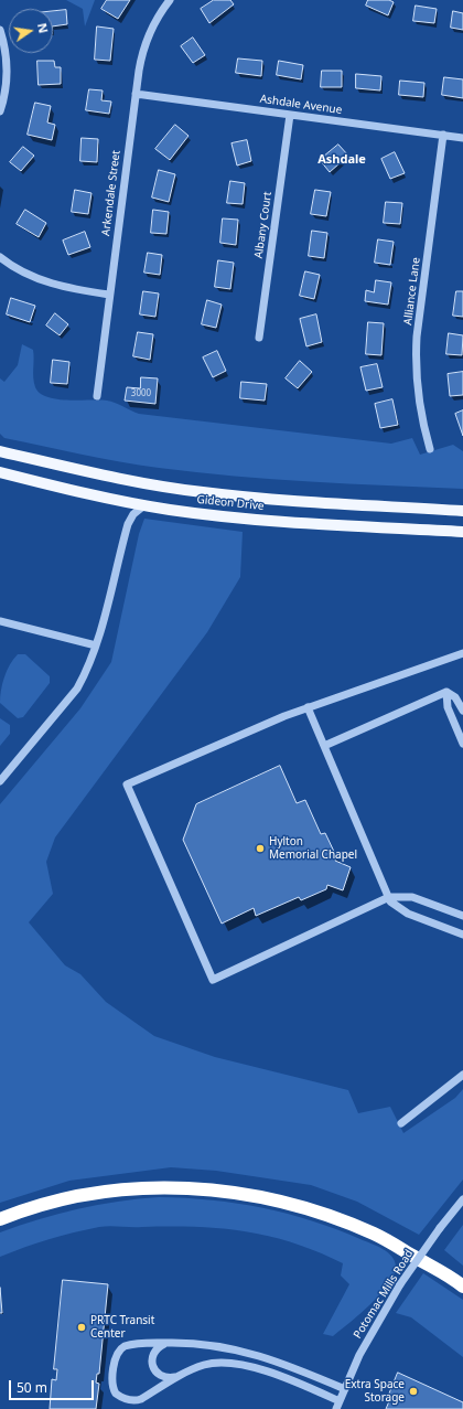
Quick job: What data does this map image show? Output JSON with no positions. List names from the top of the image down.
{
  "streets": {
    "main road": ["Gideon Drive"],
    "street": [
      "Ashdale Avenue",
      "Arkendale Street",
      "Albany Court",
      "Alliance Lane",
      "Potomac Mills Road"
    ]
  },
  "crossings": [
    ["Ashdale Avenue", "Arkendale Street"],
    ["Ashdale Avenue", "Albany Court"],
    ["Ashdale Avenue", "Alliance Lane"]
  ],
  "districts": ["Ashdale"],
  "places": ["Hylton Memorial Chapel", "PRTC Transit Center", "Extra Space Storage"],
  "house_numbers": ["3000"],
  "scale_bar": "50 m",
  "north": "right"
}
